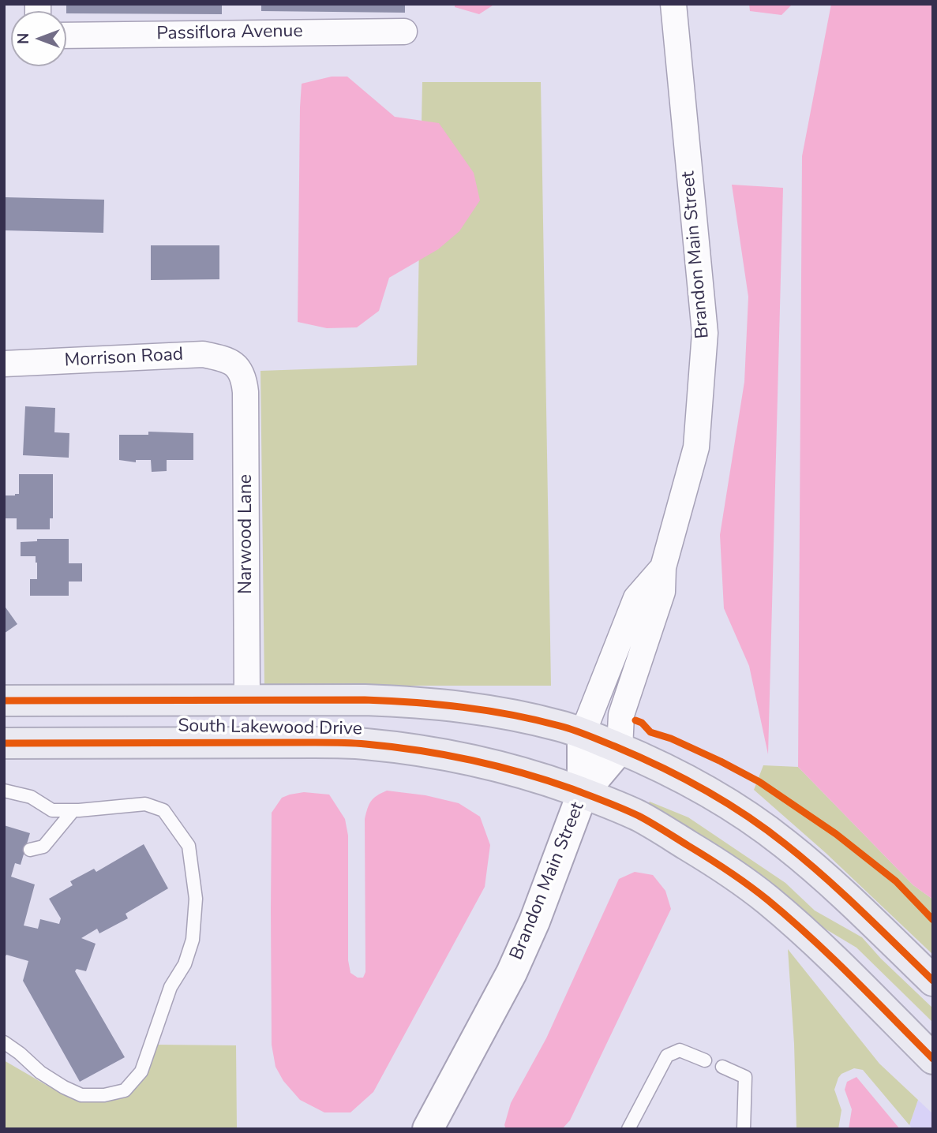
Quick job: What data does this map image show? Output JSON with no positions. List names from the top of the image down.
{
  "streets": {
    "main road": ["South Lakewood Drive"],
    "street": [
      "Passiflora Avenue",
      "Brandon Main Street",
      "Morrison Road",
      "Narwood Lane"
    ]
  },
  "crossings": [
    ["Brandon Main Street", "South Lakewood Drive"],
    ["Morrison Road", "Narwood Lane"],
    ["Narwood Lane", "South Lakewood Drive"]
  ],
  "north": "left"
}
